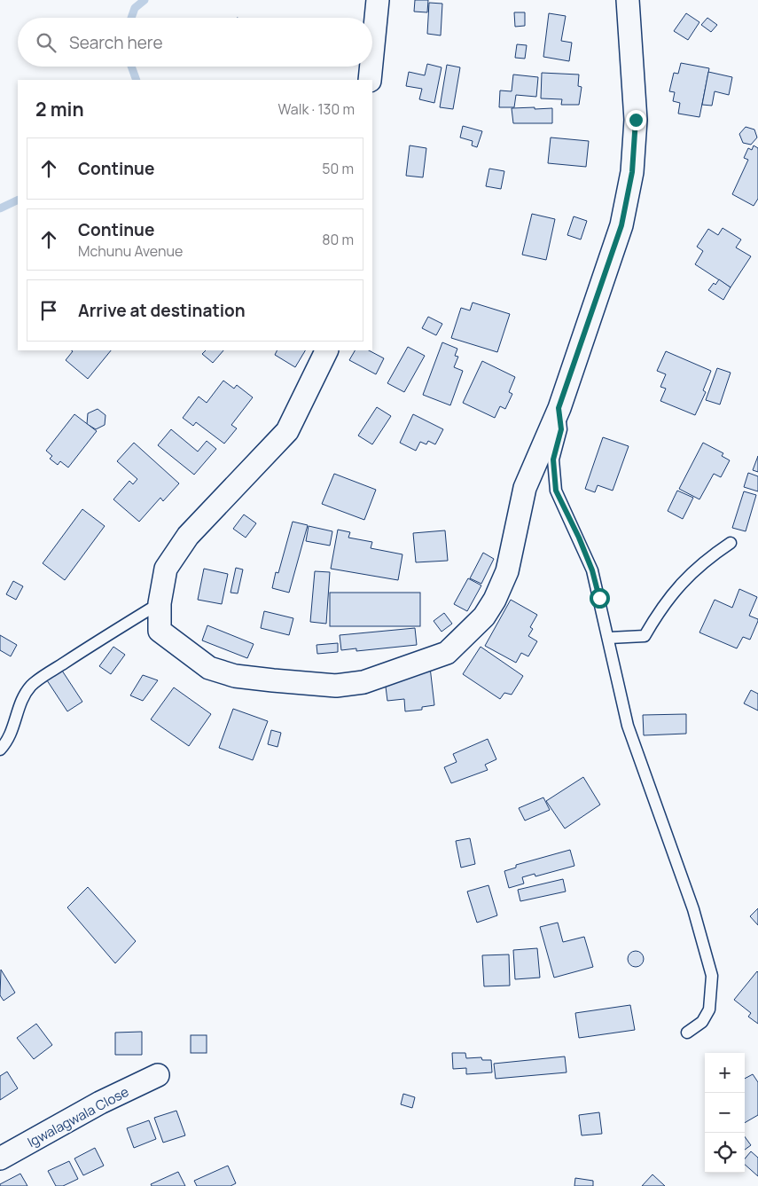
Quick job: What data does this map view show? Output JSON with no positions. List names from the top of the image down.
{
  "streets": {
    "street": ["Igwalagwala Close"]
  },
  "page": {
    "search": "Search here",
    "heading": ["2 min", "Walk · 130 m"],
    "list": [
      ["Continue", "50 m"],
      ["Continue", "Mchunu Avenue", "80 m"],
      "Arrive at destination"
    ],
    "map_buttons": ["+", "−"]
  }
}
